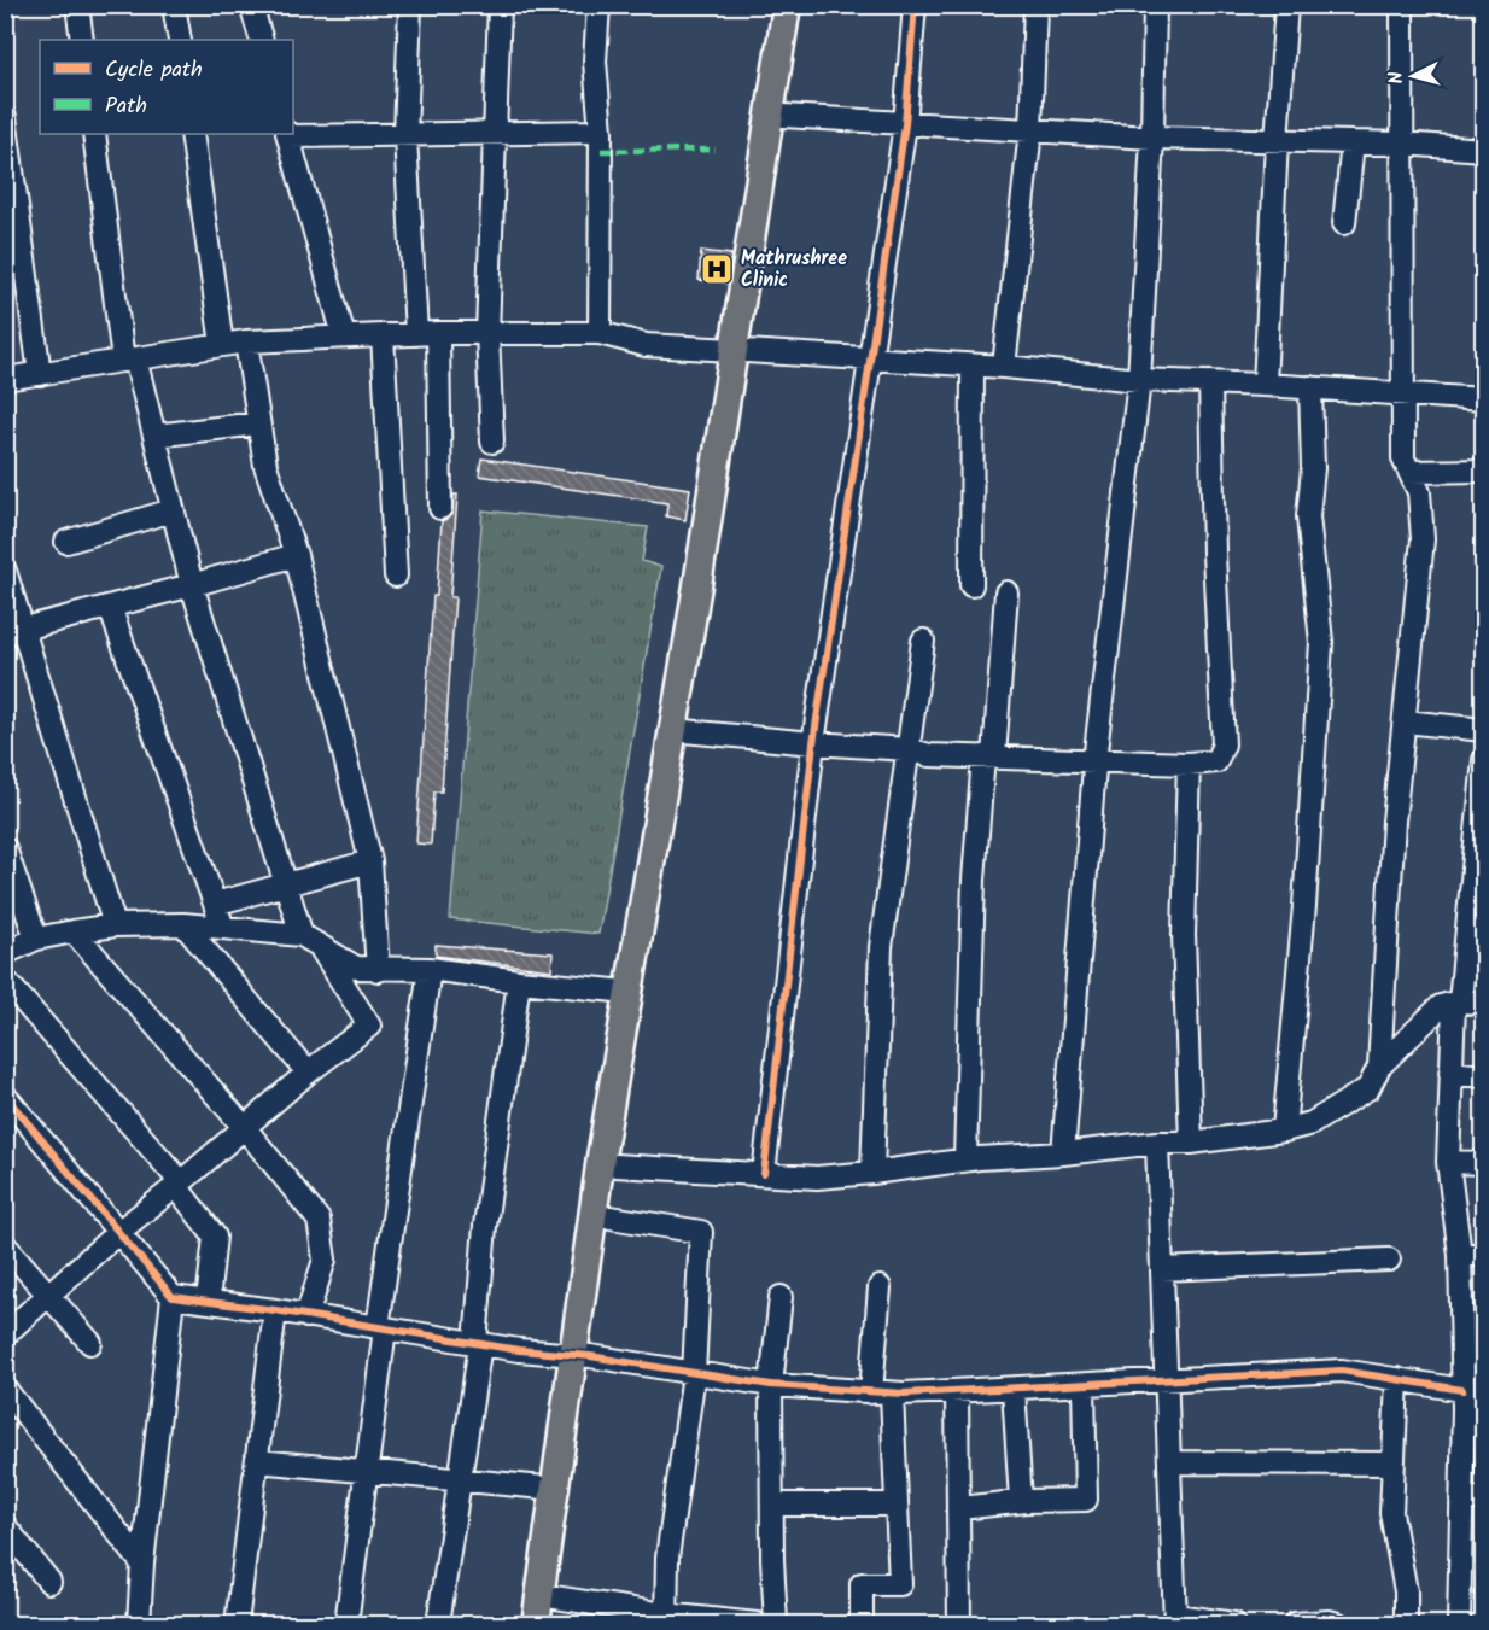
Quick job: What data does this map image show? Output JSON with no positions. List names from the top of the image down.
{
  "places": {
    "hospital": ["Mathrushree Clinic"]
  },
  "legend": ["Cycle path", "Path"],
  "north": "left"
}
